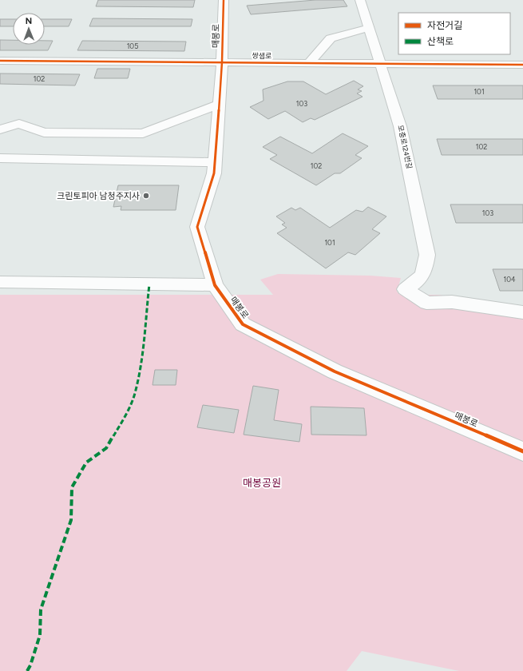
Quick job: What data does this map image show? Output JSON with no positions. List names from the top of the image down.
{
  "streets": {
    "street": ["매봉로", "쌍샘로", "모충로124번길"]
  },
  "crossings": [
    ["매봉로", "쌍샘로"],
    ["쌍샘로", "모충로124번길"]
  ],
  "parks": ["매봉공원"],
  "places": ["크린토피아 남청주지사"],
  "house_numbers": [
    "105",
    "102",
    "101",
    "103",
    "102",
    "102",
    "103",
    "101",
    "104"
  ],
  "legend": ["자전거길", "산책로"],
  "north": "top"
}
